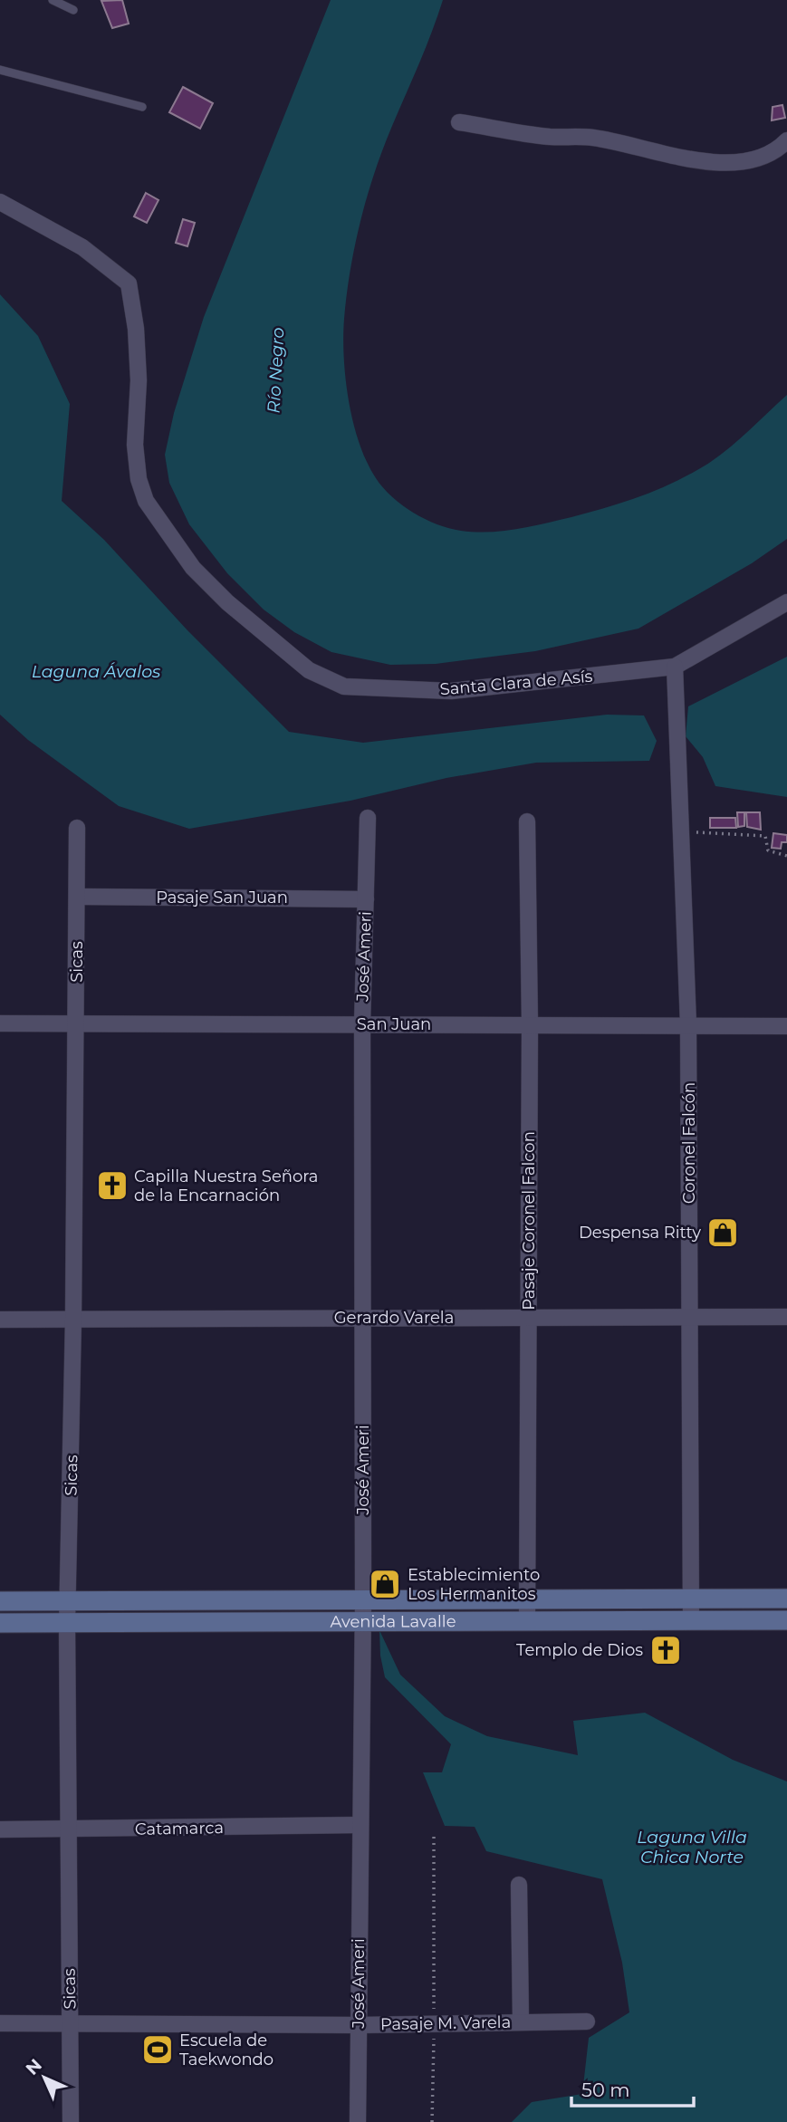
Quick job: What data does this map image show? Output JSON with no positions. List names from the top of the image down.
{
  "streets": {
    "main road": ["Avenida Lavalle"],
    "street": [
      "Santa Clara de Asís",
      "Pasaje San Juan",
      "José Ameri",
      "Sicas",
      "San Juan",
      "Coronel Falcón",
      "Pasaje Coronel Falcon",
      "Gerardo Varela",
      "Catamarca",
      "Pasaje M. Varela"
    ]
  },
  "crossings": [
    ["Santa Clara de Asís", "Coronel Falcón"],
    ["Pasaje San Juan", "José Ameri"],
    ["Pasaje San Juan", "Sicas"],
    ["José Ameri", "San Juan"],
    ["José Ameri", "Gerardo Varela"],
    ["José Ameri", "Avenida Lavalle"],
    ["José Ameri", "Catamarca"],
    ["José Ameri", "Pasaje M. Varela"],
    ["Sicas", "San Juan"],
    ["Sicas", "Gerardo Varela"],
    ["Sicas", "Avenida Lavalle"],
    ["Sicas", "Catamarca"],
    ["Sicas", "Pasaje M. Varela"],
    ["San Juan", "Coronel Falcón"],
    ["San Juan", "Pasaje Coronel Falcon"],
    ["Coronel Falcón", "Gerardo Varela"],
    ["Coronel Falcón", "Avenida Lavalle"],
    ["Pasaje Coronel Falcon", "Gerardo Varela"],
    ["Pasaje Coronel Falcon", "Avenida Lavalle"]
  ],
  "water": ["Río Negro", "Laguna Ávalos", "Laguna Villa Chica Norte"],
  "places": {
    "church": ["Capilla Nuestra Señora de la Encarnación", "Templo de Dios"],
    "shop": ["Despensa Ritty", "Establecimiento Los Hermanitos"],
    "sports": ["Escuela de Taekwondo"]
  },
  "scale_bar": "50 m",
  "north": "top left"
}
